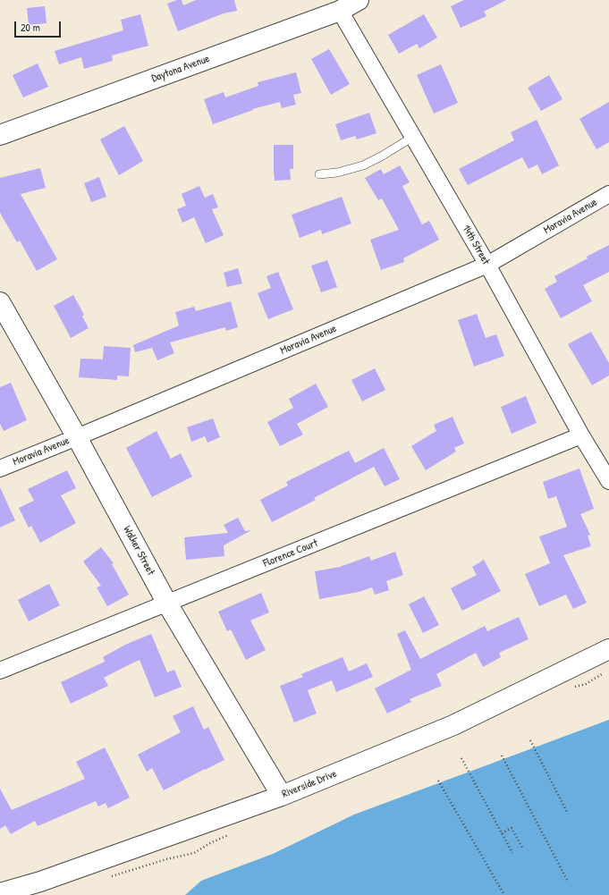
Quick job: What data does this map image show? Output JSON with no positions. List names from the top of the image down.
{
  "streets": {
    "street": [
      "Daytona Avenue",
      "Moravia Avenue",
      "14th Street",
      "Walker Street",
      "Florence Court",
      "Riverside Drive"
    ]
  },
  "crossings": [
    ["Daytona Avenue", "14th Street"],
    ["Moravia Avenue", "14th Street"],
    ["Moravia Avenue", "Walker Street"],
    ["14th Street", "Florence Court"],
    ["Walker Street", "Florence Court"],
    ["Walker Street", "Riverside Drive"]
  ],
  "scale_bar": "20 m"
}
